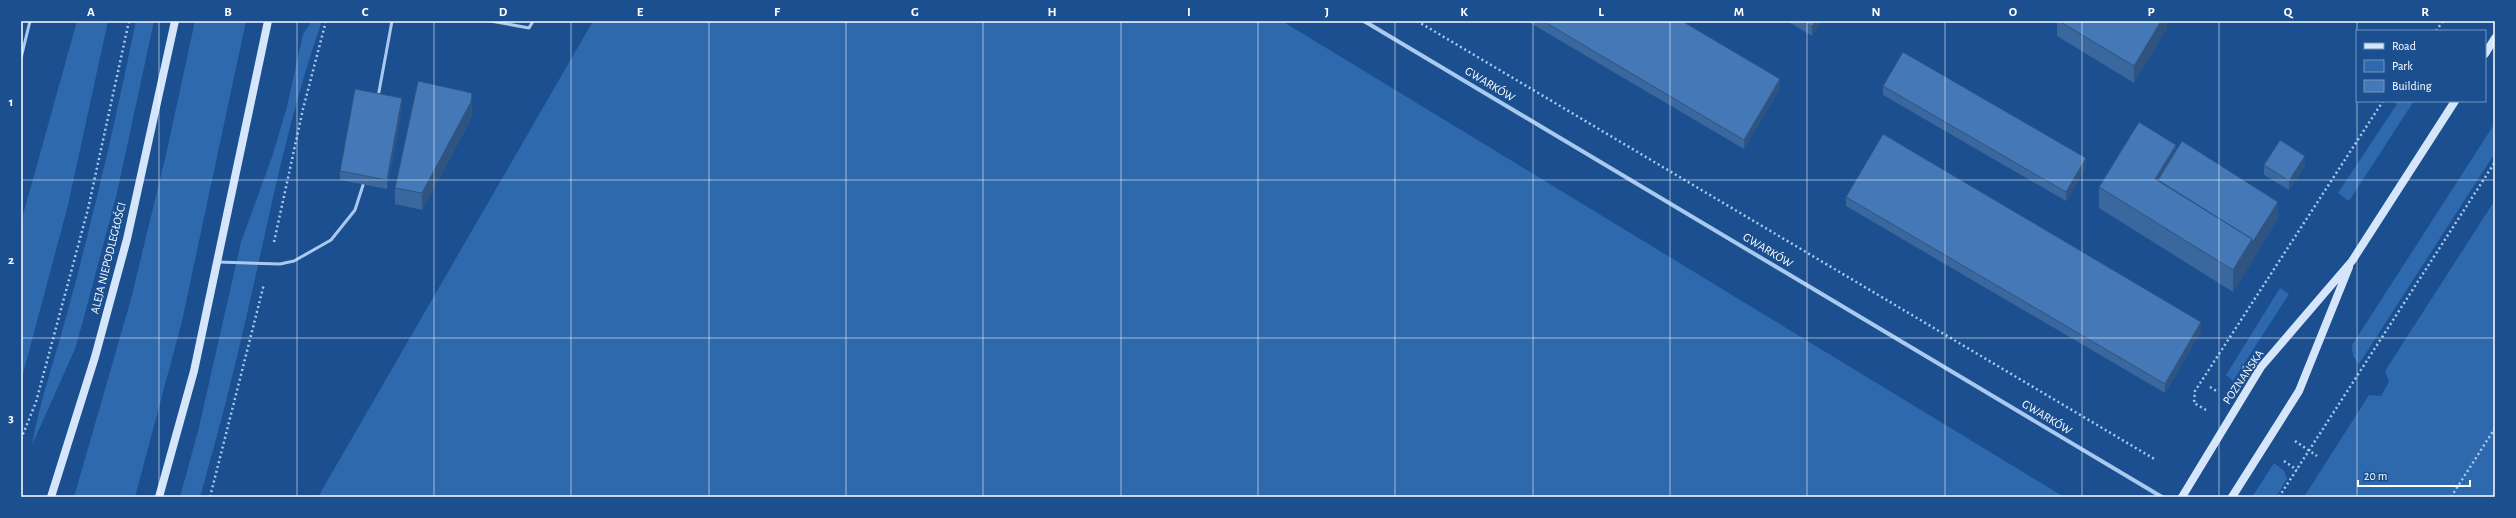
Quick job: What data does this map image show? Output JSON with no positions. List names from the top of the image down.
{
  "streets": {
    "street": ["GWARKÓW", "ALEJA NIEPODLEGŁOŚCI", "POZNAŃSKA"]
  },
  "legend": ["Road", "Park", "Building"],
  "scale_bar": "20 m",
  "grid": {
    "columns": [
      "A",
      "B",
      "C",
      "D",
      "E",
      "F",
      "G",
      "H",
      "I",
      "J",
      "K",
      "L",
      "M",
      "N",
      "O",
      "P",
      "Q",
      "R"
    ],
    "rows": ["1", "2", "3"]
  }
}
